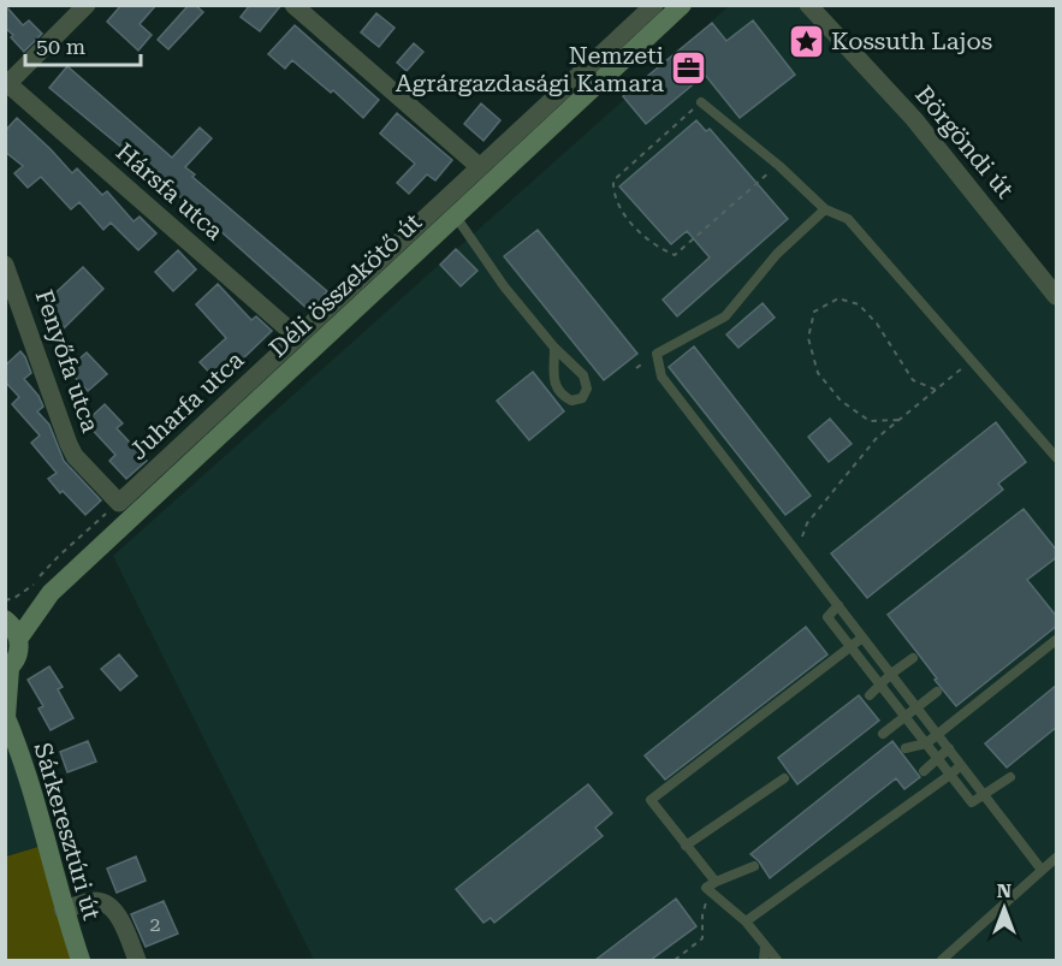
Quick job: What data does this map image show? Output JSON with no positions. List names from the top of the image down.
{
  "streets": {
    "main road": ["Déli összekötő út", "Sárkeresztúri út"],
    "street": [
      "Börgöndi út",
      "Hársfa utca",
      "Fenyőfa utca",
      "Juharfa utca"
    ]
  },
  "crossings": [
    ["Hársfa utca", "Juharfa utca"],
    ["Déli összekötő út", "Sárkeresztúri út"],
    ["Fenyőfa utca", "Juharfa utca"]
  ],
  "places": {
    "place": ["Kossuth Lajos"],
    "office": ["Nemzeti Agrárgazdasági Kamara"]
  },
  "house_numbers": ["2"],
  "scale_bar": "50 m",
  "north": "top"
}
